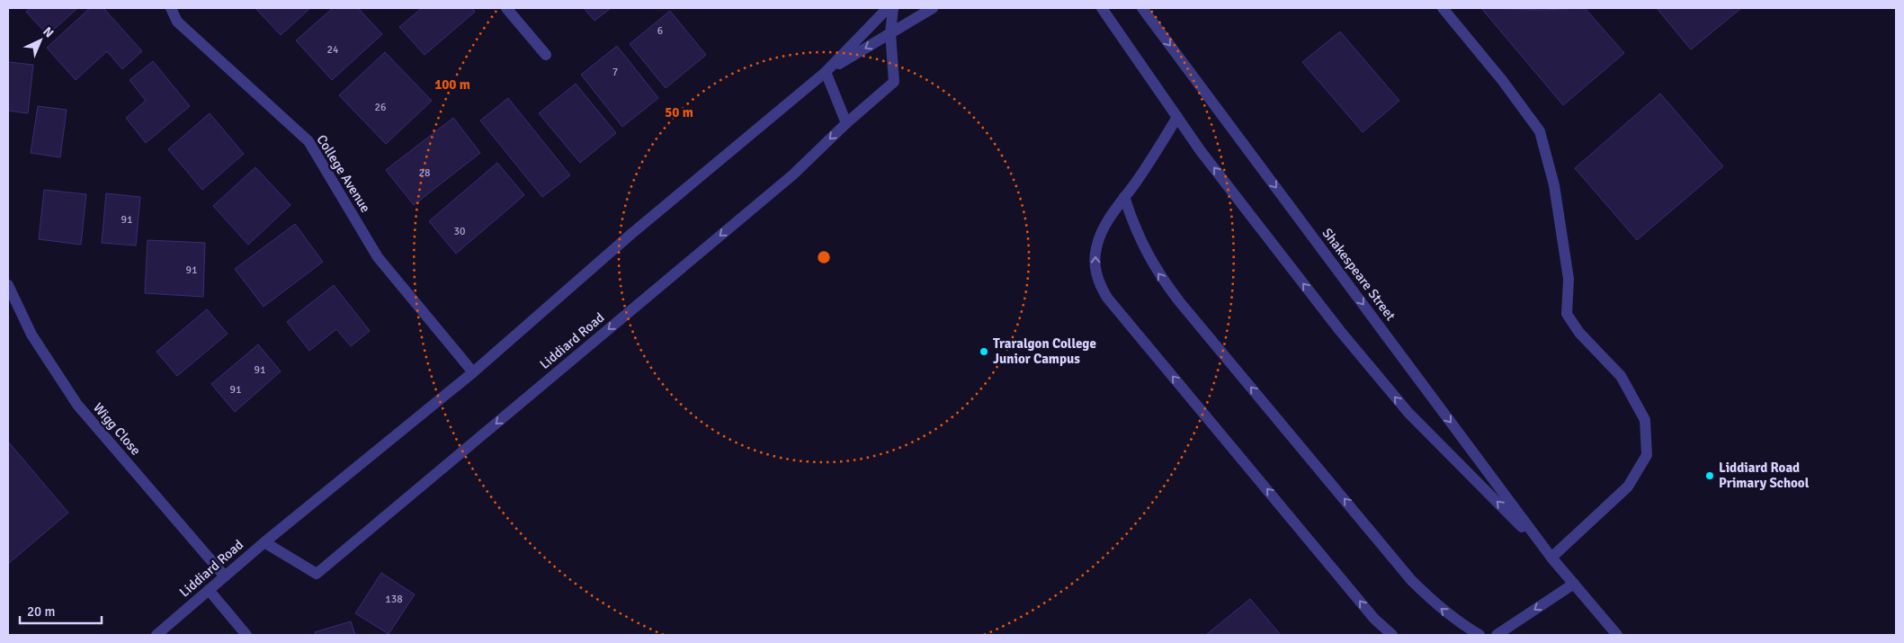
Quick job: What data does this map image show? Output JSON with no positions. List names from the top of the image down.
{
  "streets": {
    "street": [
      "College Avenue",
      "Shakespeare Street",
      "Liddiard Road",
      "Wigg Close"
    ]
  },
  "crossings": [
    ["College Avenue", "Liddiard Road"],
    ["Liddiard Road", "Wigg Close"]
  ],
  "places": ["Traralgon College Junior Campus", "Liddiard Road Primary School"],
  "house_numbers": [
    "6",
    "24",
    "7",
    "26",
    "28",
    "91",
    "30",
    "91",
    "91",
    "91",
    "138"
  ],
  "scale_bar": "20 m",
  "north": "top right",
  "rings": ["100 m", "50 m"]
}
